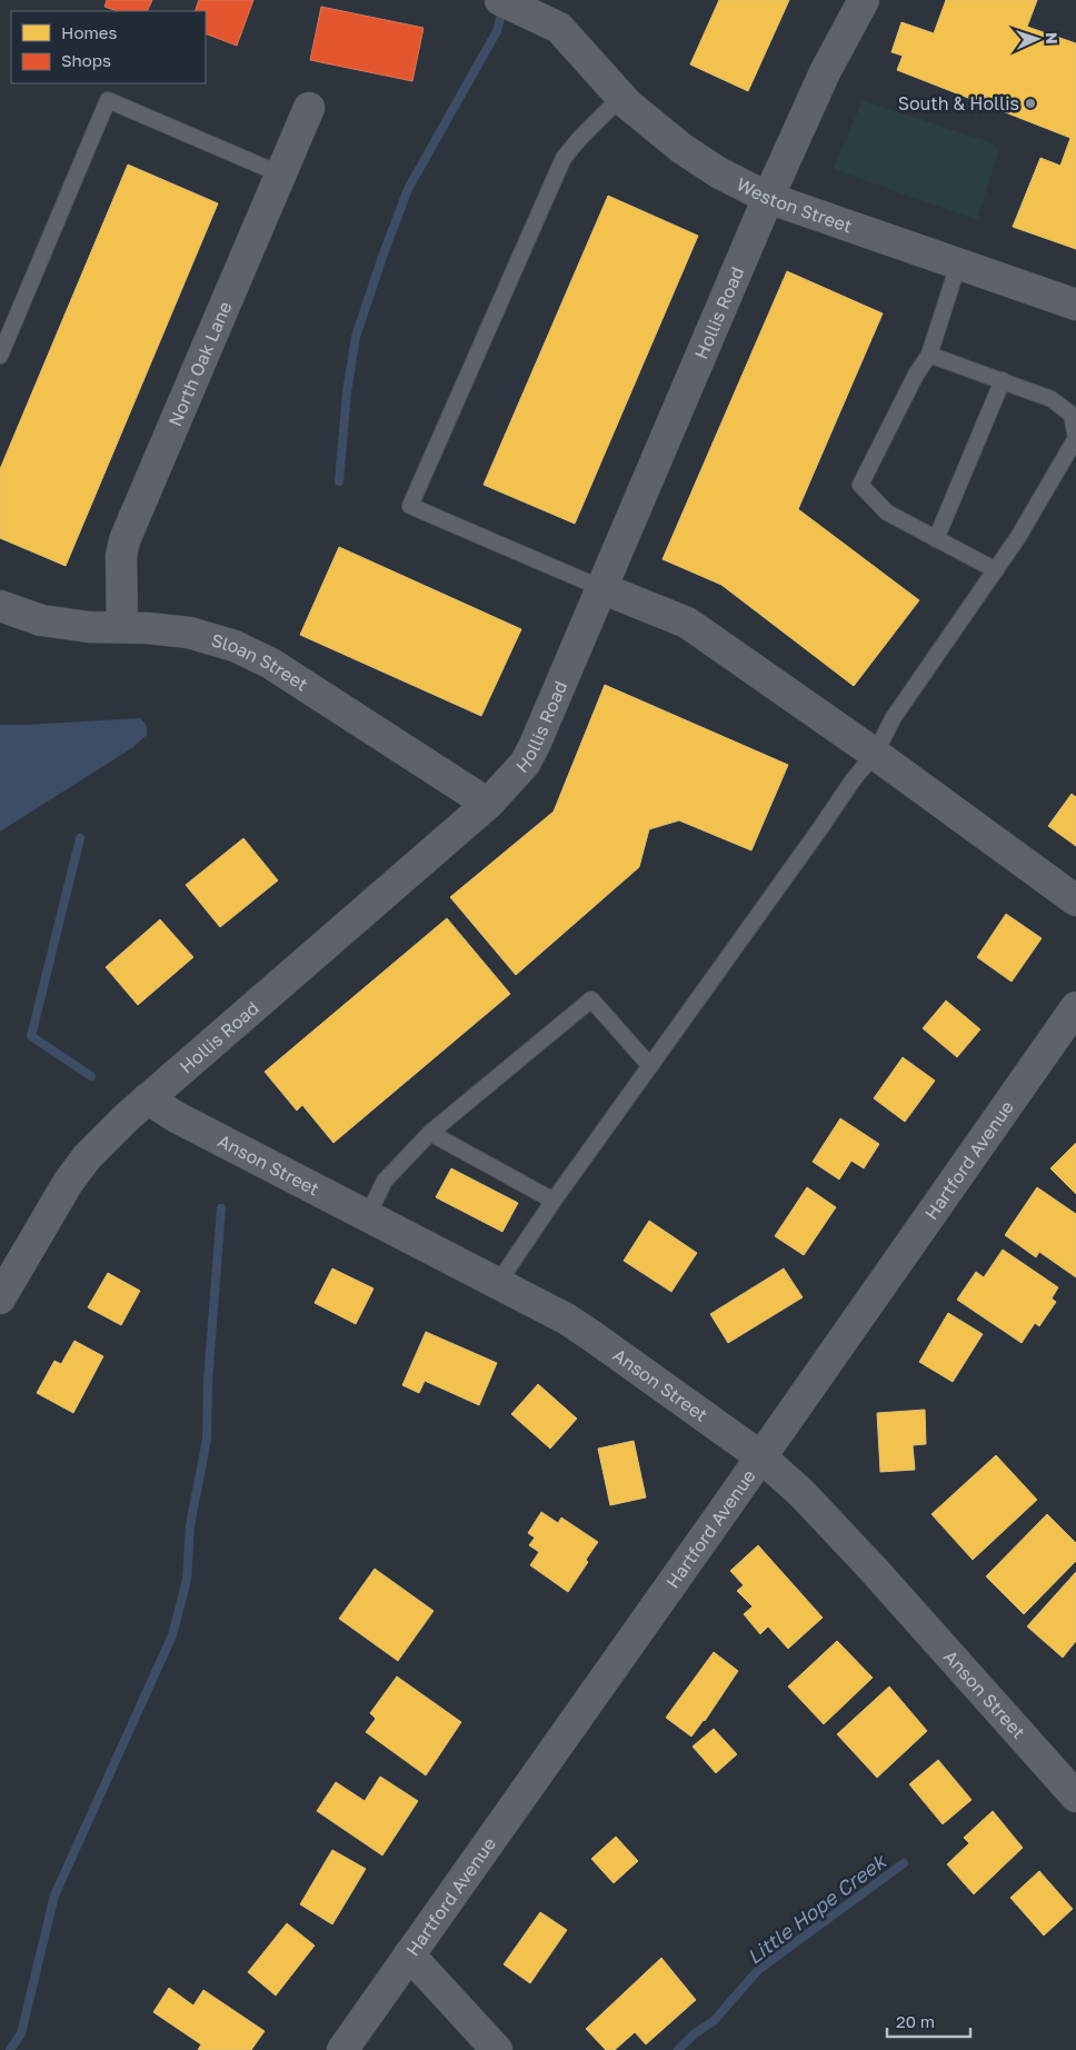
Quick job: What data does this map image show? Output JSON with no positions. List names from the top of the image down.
{
  "streets": {
    "street": [
      "Weston Street",
      "Hollis Road",
      "North Oak Lane",
      "Sloan Street",
      "Hartford Avenue",
      "Anson Street"
    ]
  },
  "crossings": [
    ["Weston Street", "Hollis Road"],
    ["Hollis Road", "Sloan Street"],
    ["Hollis Road", "Anson Street"],
    ["North Oak Lane", "Sloan Street"],
    ["Hartford Avenue", "Anson Street"]
  ],
  "water": ["Little Hope Creek"],
  "places": ["South & Hollis"],
  "legend": ["Homes", "Shops"],
  "scale_bar": "20 m",
  "north": "right"
}
